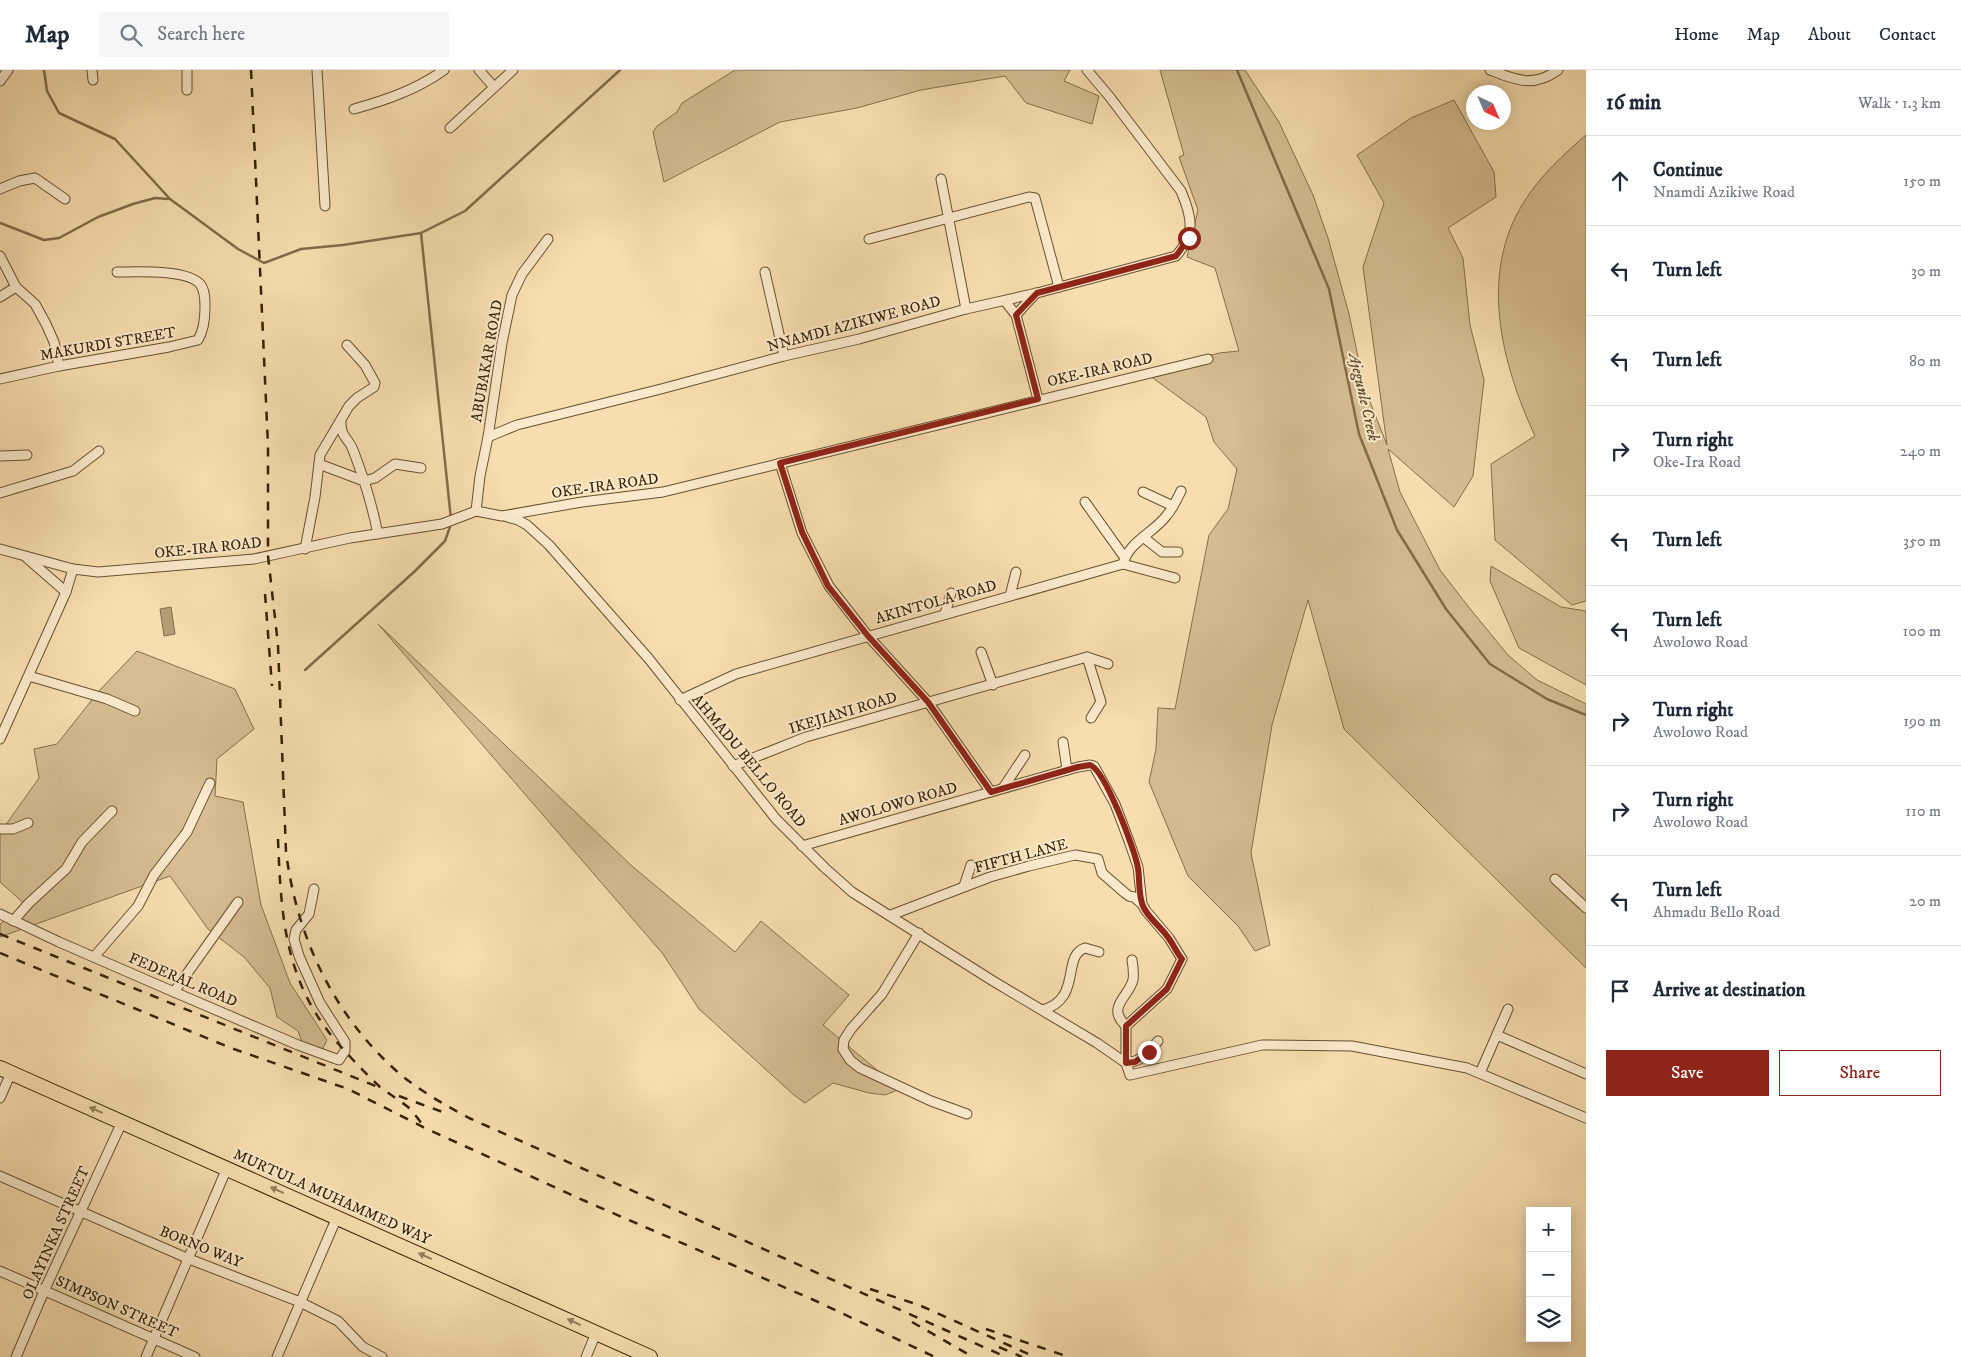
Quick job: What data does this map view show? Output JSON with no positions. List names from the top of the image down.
{
  "streets": {
    "main road": ["MURTULA MUHAMMED WAY"],
    "street": [
      "NNAMDI AZIKIWE ROAD",
      "MAKURDI STREET",
      "ABUBAKAR ROAD",
      "OKE-IRA ROAD",
      "AKINTOLA ROAD",
      "IKEJIANI ROAD",
      "AHMADU BELLO ROAD",
      "AWOLOWO ROAD",
      "FIFTH LANE",
      "FEDERAL ROAD",
      "OLAYINKA STREET",
      "BORNO WAY",
      "SIMPSON STREET"
    ]
  },
  "crossings": [
    ["NNAMDI AZIKIWE ROAD", "ABUBAKAR ROAD"],
    ["OKE-IRA ROAD", "AHMADU BELLO ROAD"],
    ["AKINTOLA ROAD", "AHMADU BELLO ROAD"],
    ["IKEJIANI ROAD", "AHMADU BELLO ROAD"],
    ["AHMADU BELLO ROAD", "AWOLOWO ROAD"],
    ["AHMADU BELLO ROAD", "FIFTH LANE"],
    ["AWOLOWO ROAD", "FIFTH LANE"],
    ["MURTULA MUHAMMED WAY", "OLAYINKA STREET"],
    ["OLAYINKA STREET", "BORNO WAY"],
    ["OLAYINKA STREET", "SIMPSON STREET"]
  ],
  "one_way": ["MURTULA MUHAMMED WAY"],
  "water": ["Ajegunle Creek"],
  "north": "bottom right",
  "page": {
    "header": "Map",
    "search": "Search here",
    "nav": [
      "Home",
      "Map",
      "About",
      "Contact"
    ],
    "heading": ["16 min", "Walk · 1.3 km"],
    "list": [
      ["Continue", "Nnamdi Azikiwe Road", "150 m"],
      ["Turn left", "30 m"],
      ["Turn left", "80 m"],
      ["Turn right", "Oke-Ira Road", "240 m"],
      ["Turn left", "350 m"],
      ["Turn left", "Awolowo Road", "100 m"],
      ["Turn right", "Awolowo Road", "190 m"],
      ["Turn right", "Awolowo Road", "110 m"],
      ["Turn left", "Ahmadu Bello Road", "20 m"],
      "Arrive at destination"
    ],
    "buttons": ["Save", "Share"],
    "map_buttons": ["+", "−"]
  }
}
